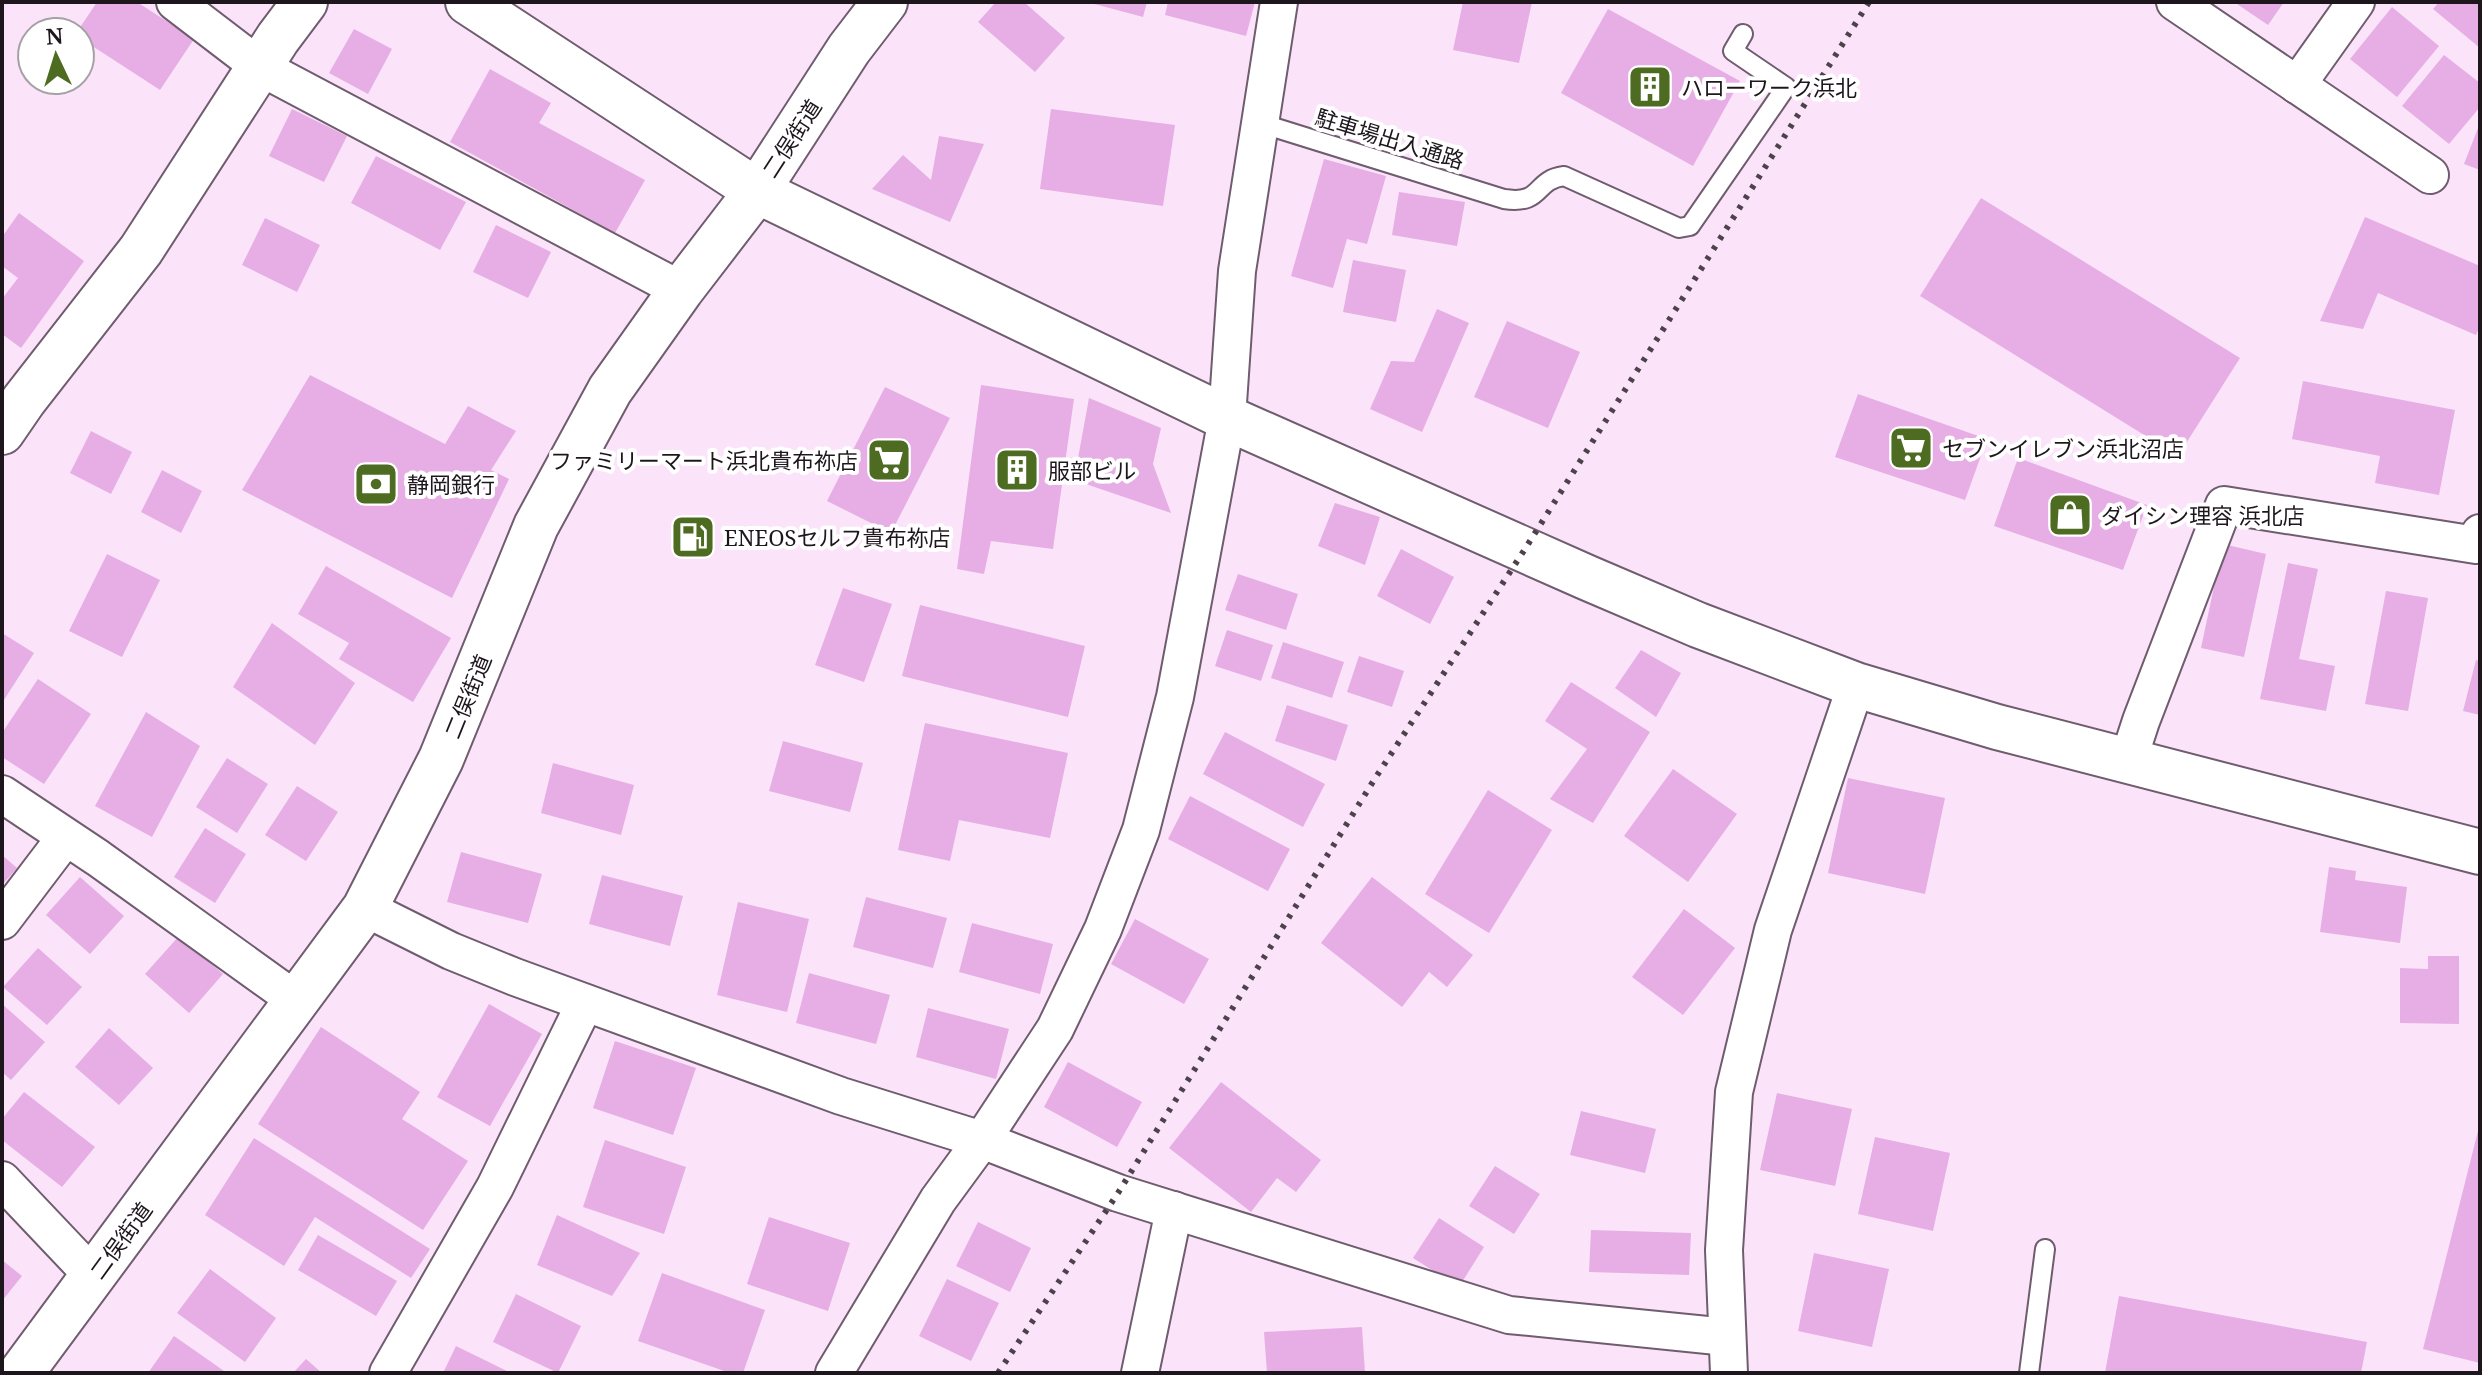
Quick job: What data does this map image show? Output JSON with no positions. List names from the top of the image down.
{
  "streets": {
    "street": ["二俣街道"],
    "lane": ["駐車場出入通路"]
  },
  "places": {
    "building": ["ハローワーク浜北", "服部ビル"],
    "supermarket": ["セブンイレブン浜北沼店", "ファミリーマート浜北貴布祢店"],
    "bank": ["静岡銀行"],
    "shop": ["ダイシン理容 浜北店"],
    "fuel station": ["ENEOSセルフ貴布祢店"]
  },
  "north": "top"
}
